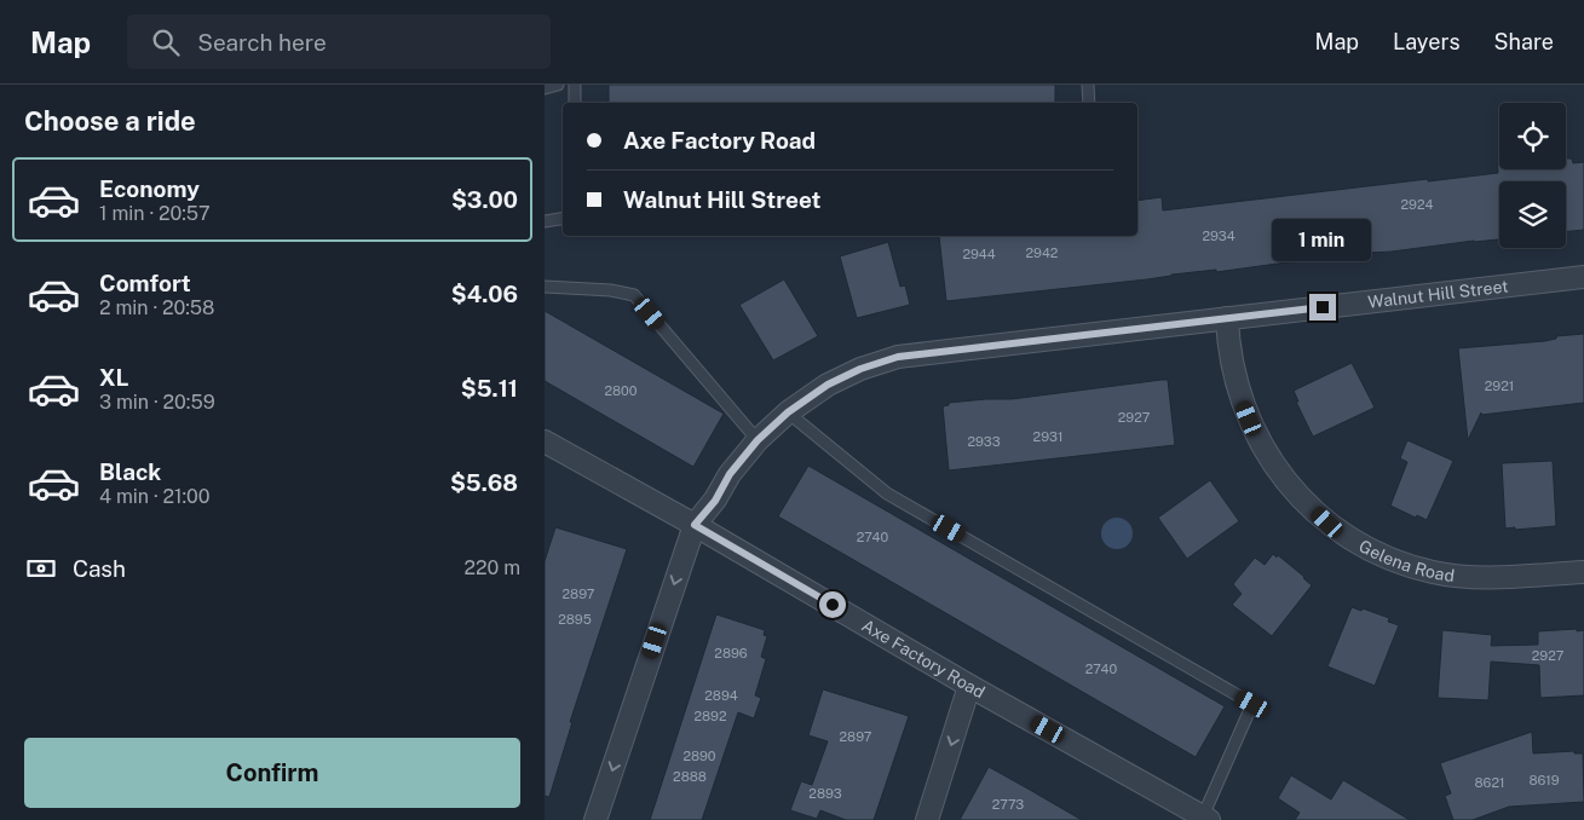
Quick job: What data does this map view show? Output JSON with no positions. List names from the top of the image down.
{
  "streets": {
    "street": ["Walnut Hill Street", "Gelena Road", "Axe Factory Road"]
  },
  "crossings": [
    ["Walnut Hill Street", "Gelena Road"],
    ["Walnut Hill Street", "Axe Factory Road"]
  ],
  "house_numbers": [
    "2924",
    "2934",
    "2942",
    "2944",
    "2921",
    "2800",
    "2927",
    "2931",
    "2933",
    "2740",
    "2897",
    "2895",
    "2896",
    "2927",
    "2740",
    "2894",
    "2892",
    "2897",
    "2890",
    "2888",
    "8619",
    "8621",
    "2893",
    "2773"
  ],
  "page": {
    "header": "Map",
    "search": "Search here",
    "nav": ["Map", "Layers", "Share"],
    "heading": "Choose a ride",
    "banner": ["Axe Factory Road", "Walnut Hill Street"],
    "list": [
      {
        "name": "Economy",
        "note": "1 min · 20:57",
        "value": "$3.00"
      },
      {
        "name": "Comfort",
        "note": "2 min · 20:58",
        "value": "$4.06"
      },
      {
        "name": "XL",
        "note": "3 min · 20:59",
        "value": "$5.11"
      },
      {
        "name": "Black",
        "note": "4 min · 21:00",
        "value": "$5.68"
      }
    ],
    "bubble": "1 min",
    "pay": ["Cash", "220 m"],
    "buttons": "Confirm"
  }
}
